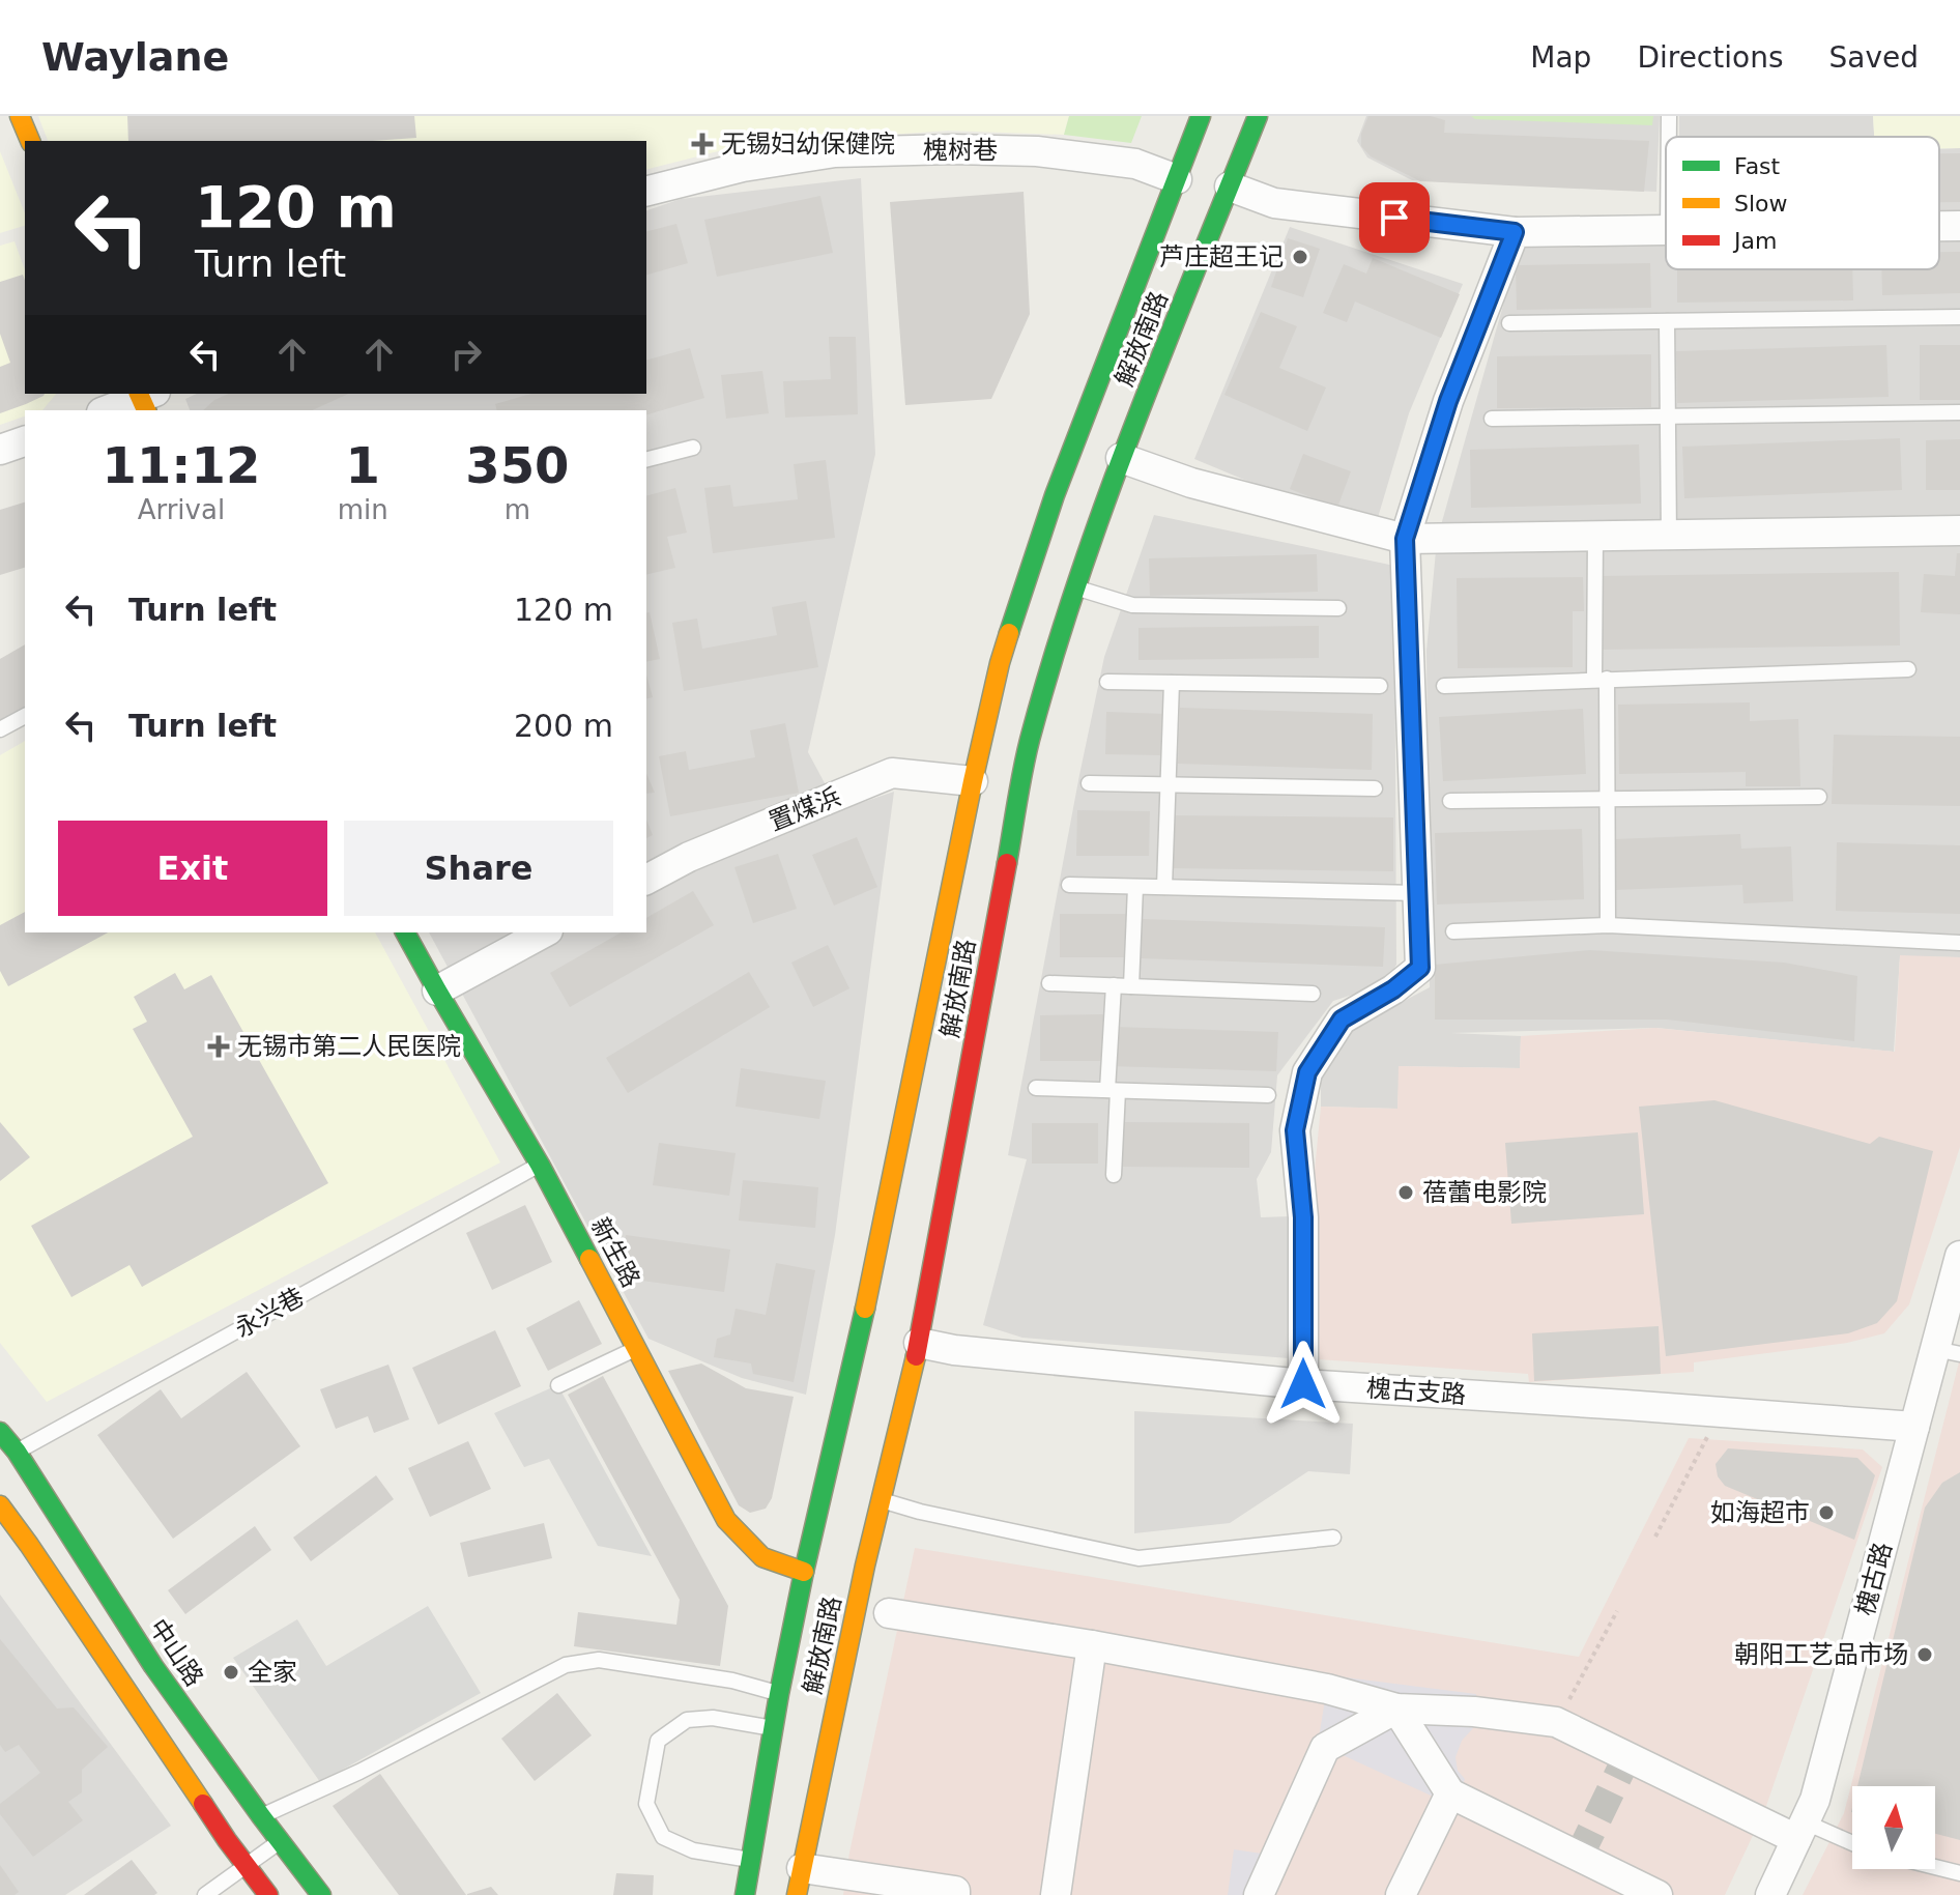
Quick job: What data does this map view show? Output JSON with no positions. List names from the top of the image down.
{
  "streets": {
    "main road": ["解放南路", "新生路", "中山路"],
    "street": [
      "槐树巷",
      "置煤浜",
      "槐古支路",
      "槐古路"
    ],
    "lane": ["永兴巷"]
  },
  "crossings": [
    ["槐树巷", "解放南路"],
    ["解放南路", "置煤浜"],
    ["解放南路", "新生路"],
    ["解放南路", "槐古支路"],
    ["新生路", "永兴巷"],
    ["永兴巷", "中山路"],
    ["槐古支路", "槐古路"]
  ],
  "places": {
    "health": ["无锡妇幼保健院", "无锡市第二人民医院"],
    "other": [
      "芦庄超王记",
      "蓓蕾电影院",
      "如海超市",
      "朝阳工艺品市场",
      "全家"
    ]
  },
  "legend": ["Fast", "Slow", "Jam"],
  "north": "top",
  "page": {
    "header": "Waylane",
    "nav": ["Map", "Directions", "Saved"],
    "turn": ["120 m", "Turn left"],
    "eta": [
      "11:12",
      "Arrival",
      "1",
      "min",
      "350",
      "m"
    ],
    "list": [
      {
        "name": "Turn left",
        "value": "120 m"
      },
      {
        "name": "Turn left",
        "value": "200 m"
      }
    ],
    "buttons": ["Exit", "Share"]
  }
}
